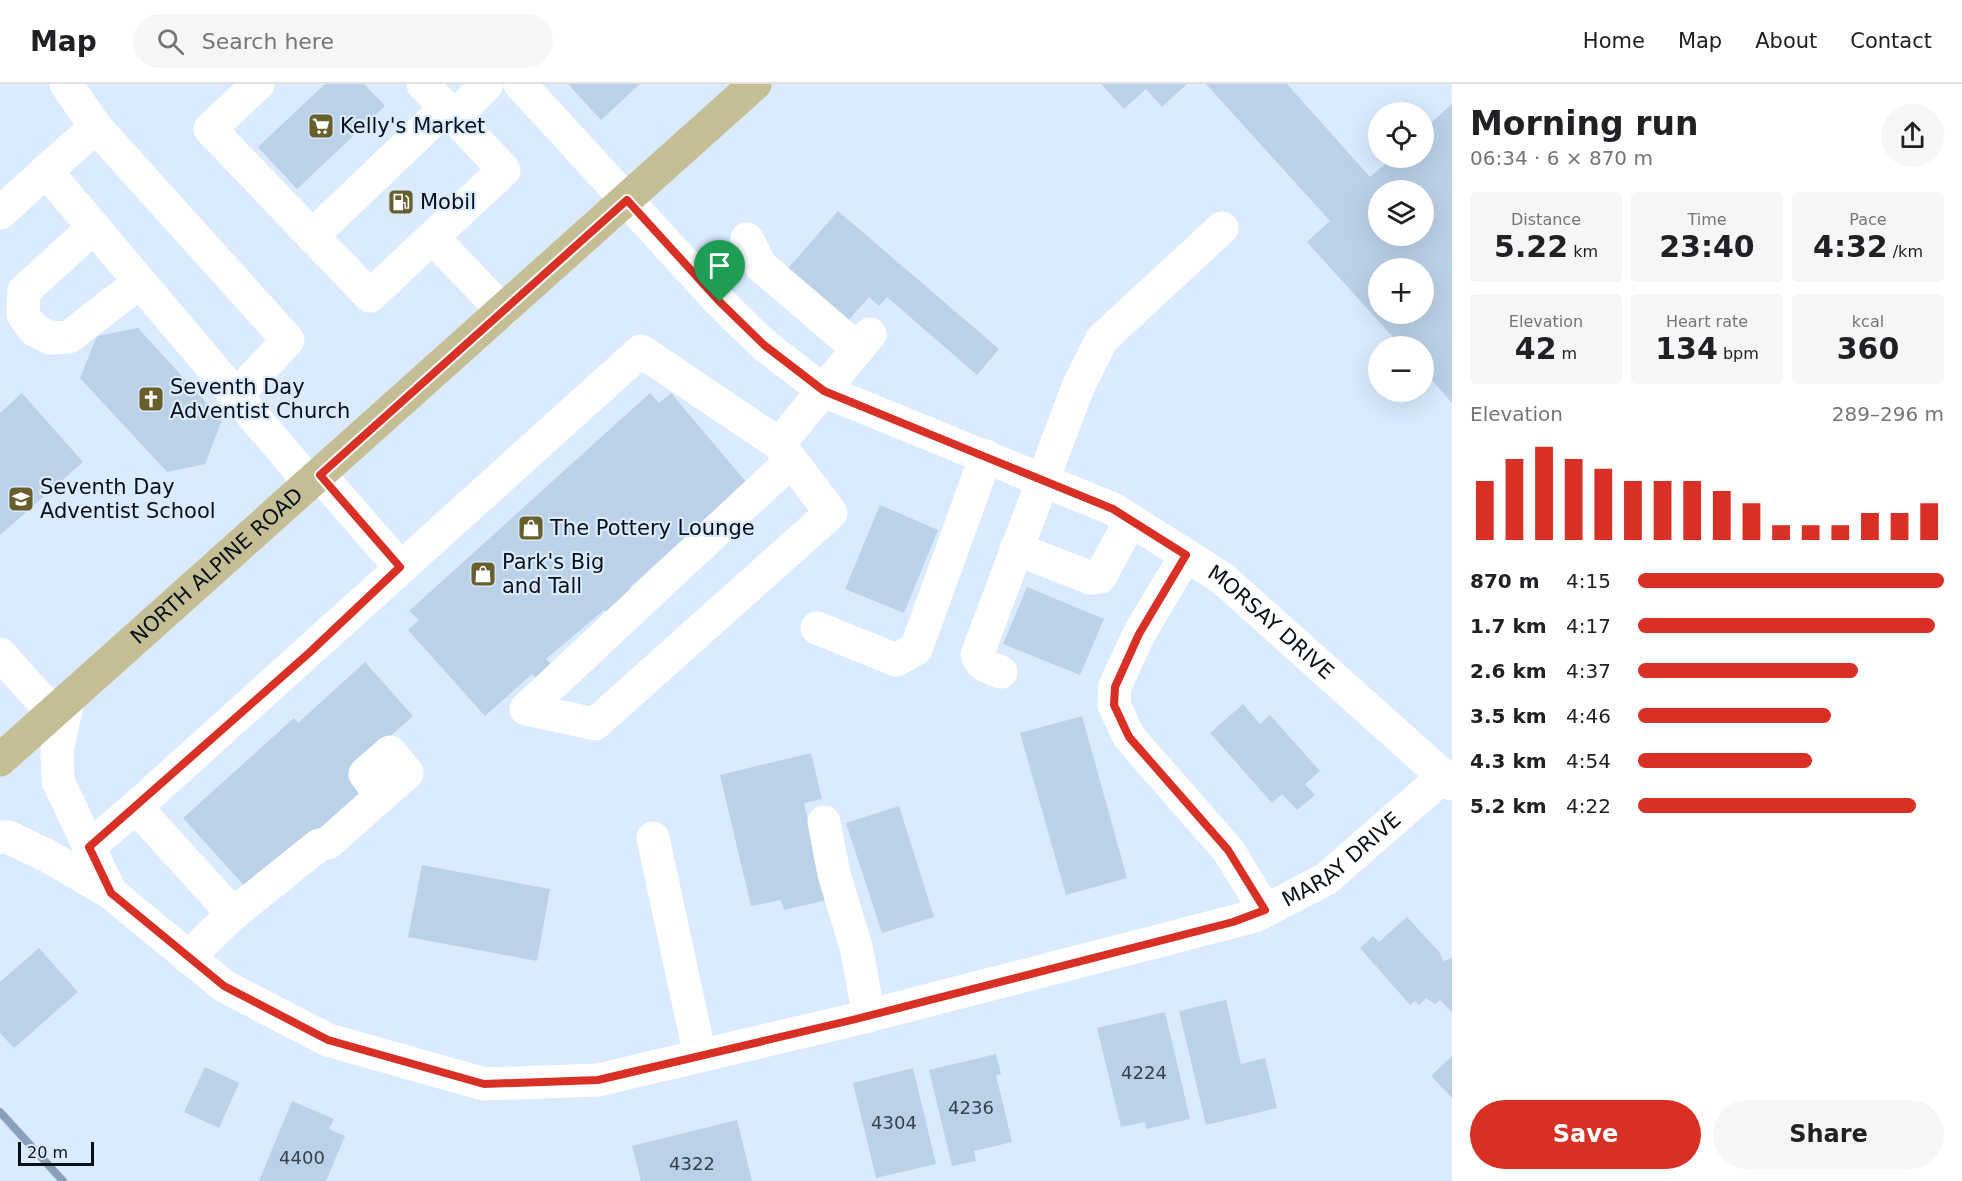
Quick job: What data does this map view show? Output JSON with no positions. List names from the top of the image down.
{
  "streets": {
    "main road": ["NORTH ALPINE ROAD"],
    "street": ["MORSAY DRIVE", "MARAY DRIVE"]
  },
  "crossings": [
    ["NORTH ALPINE ROAD", "MORSAY DRIVE"],
    ["MORSAY DRIVE", "MARAY DRIVE"]
  ],
  "places": {
    "supermarket": ["Kelly's Market"],
    "fuel station": ["Mobil"],
    "church": ["Seventh Day Adventist Church"],
    "school or university": ["Seventh Day Adventist School"],
    "shop": ["The Pottery Lounge", "Park's Big and Tall"]
  },
  "house_numbers": [
    "4224",
    "4236",
    "4304",
    "4400",
    "4322"
  ],
  "scale_bar": "20 m",
  "page": {
    "header": "Map",
    "search": "Search here",
    "nav": [
      "Home",
      "Map",
      "About",
      "Contact"
    ],
    "heading": ["Morning run", "06:34 · 6 × 870 m"],
    "map_buttons": ["+", "−"],
    "stats": [
      ["Distance", "5.22 km"],
      ["Time", "23:40"],
      ["Pace", "4:32 /km"],
      ["Elevation", "42 m"],
      ["Heart rate", "134 bpm"],
      ["kcal", "360"]
    ],
    "chart": ["Elevation", "289–296 m"],
    "list": [
      {
        "name": "870 m",
        "note": "4:15"
      },
      {
        "name": "1.7 km",
        "note": "4:17"
      },
      {
        "name": "2.6 km",
        "note": "4:37"
      },
      {
        "name": "3.5 km",
        "note": "4:46"
      },
      {
        "name": "4.3 km",
        "note": "4:54"
      },
      {
        "name": "5.2 km",
        "note": "4:22"
      }
    ],
    "buttons": ["Save", "Share"],
    "scale": "20 m"
  }
}
